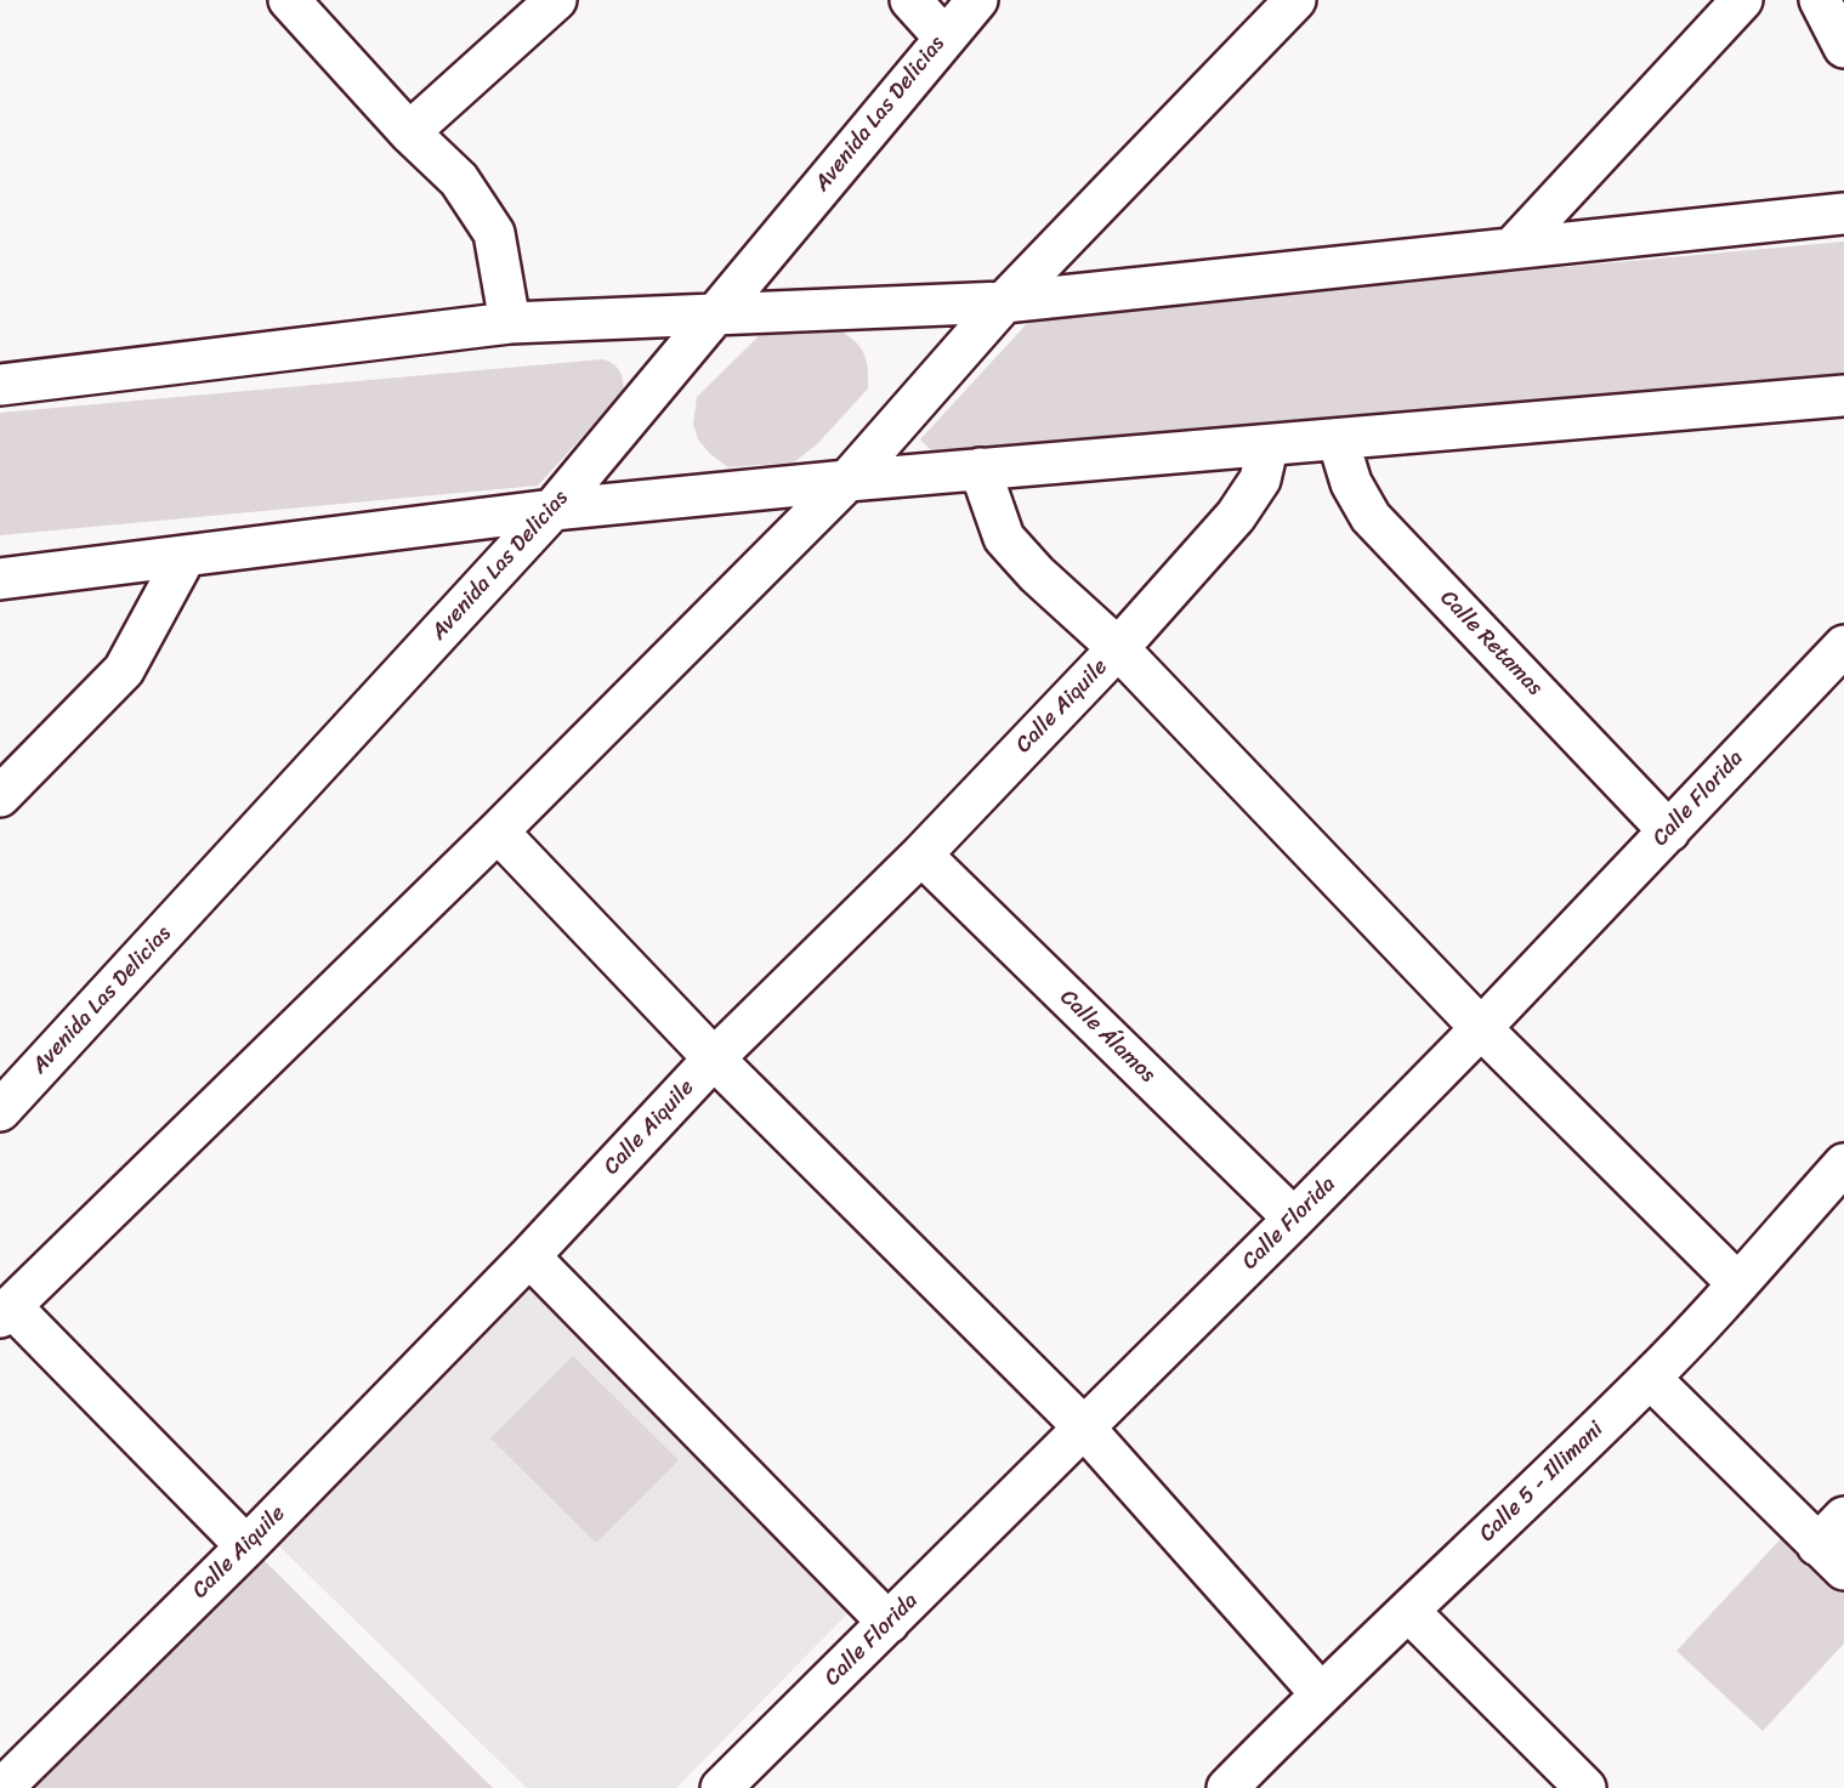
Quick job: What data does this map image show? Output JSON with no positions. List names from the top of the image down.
{
  "streets": {
    "street": [
      "Avenida Las Delicias",
      "Calle Retamas",
      "Calle Aiquile",
      "Calle Florida",
      "Calle Álamos",
      "Calle 5 - Illimani"
    ]
  },
  "crossings": [
    ["Calle Retamas", "Calle Florida"],
    ["Calle Aiquile", "Calle Álamos"],
    ["Calle Florida", "Calle Álamos"]
  ]
}
